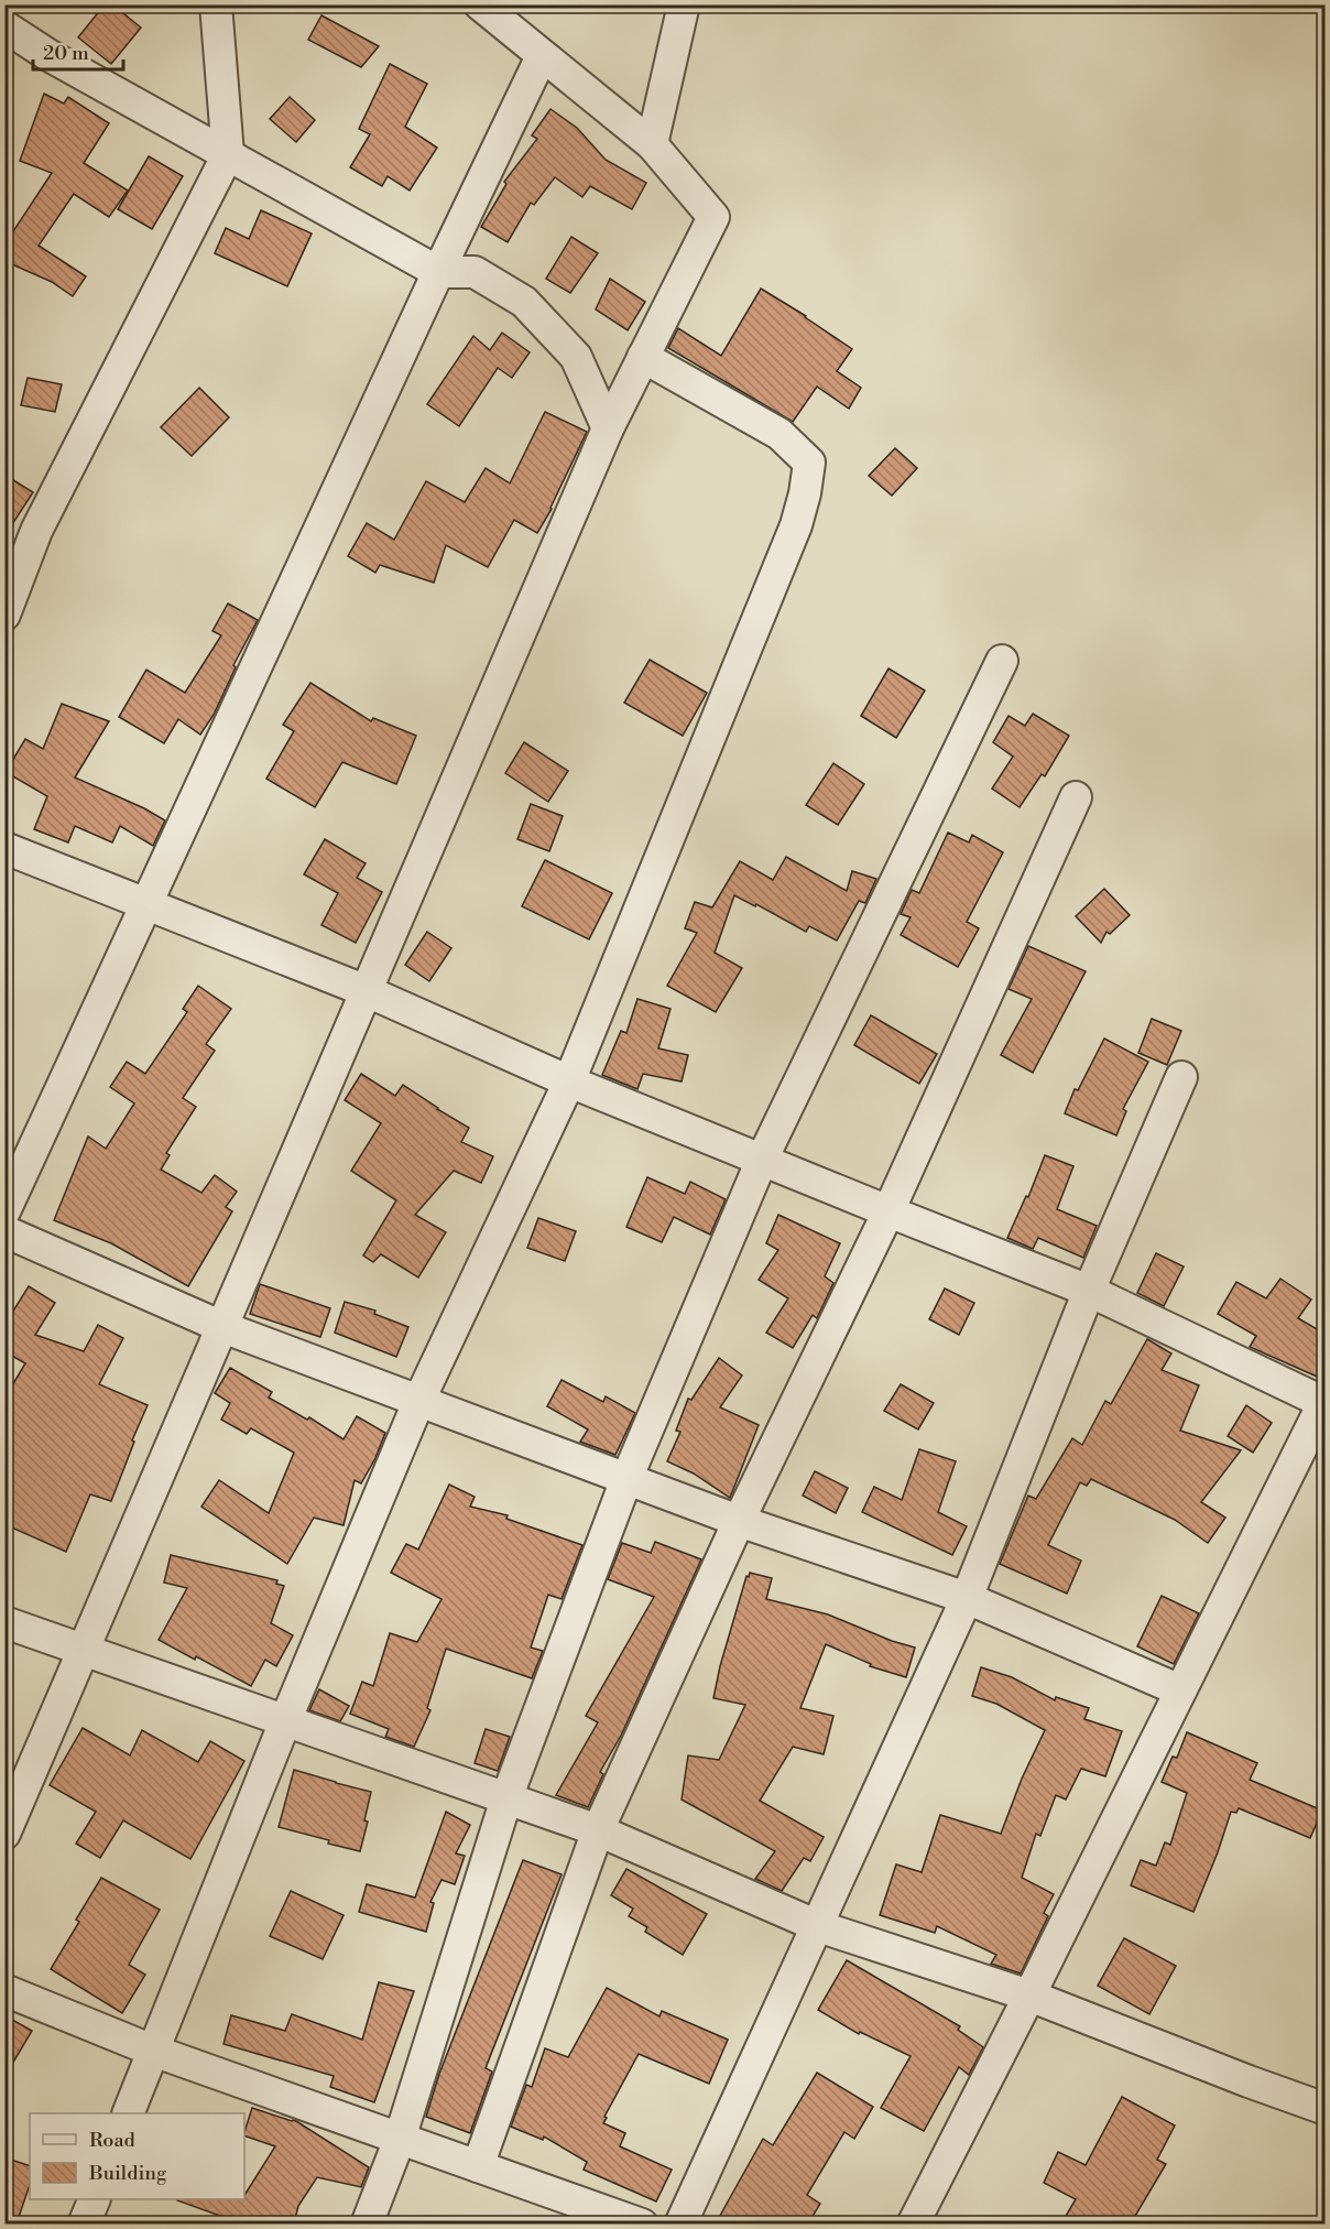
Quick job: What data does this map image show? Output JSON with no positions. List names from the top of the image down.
{
  "legend": ["Road", "Building"],
  "scale_bar": "20 m"
}
